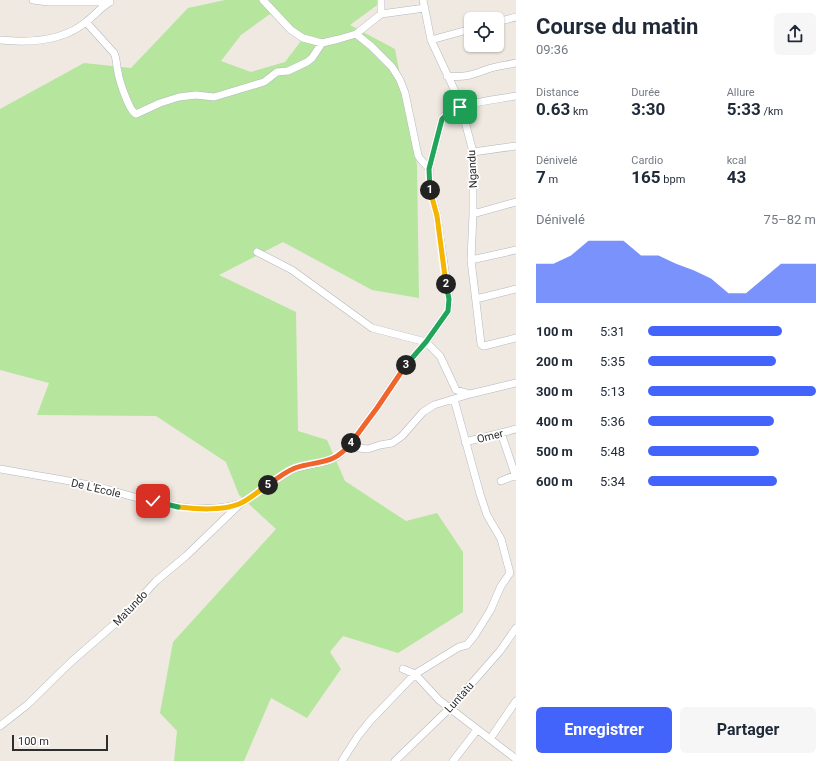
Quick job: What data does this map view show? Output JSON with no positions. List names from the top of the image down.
{
  "streets": {
    "street": [
      "Ngandu",
      "Omer",
      "De L'Ecole",
      "Matundo",
      "Luntatu"
    ]
  },
  "crossings": [
    ["De L'Ecole", "Matundo"]
  ],
  "scale_bar": "100 m",
  "page": {
    "heading": ["Course du matin", "09:36"],
    "stats": [
      ["Distance", "0.63 km"],
      ["Durée", "3:30"],
      ["Allure", "5:33 /km"],
      ["Dénivelé", "7 m"],
      ["Cardio", "165 bpm"],
      ["kcal", "43"]
    ],
    "pins": [
      "1",
      "2",
      "3",
      "4",
      "5"
    ],
    "chart": ["Dénivelé", "75–82 m"],
    "list": [
      {
        "name": "100 m",
        "note": "5:31"
      },
      {
        "name": "200 m",
        "note": "5:35"
      },
      {
        "name": "300 m",
        "note": "5:13"
      },
      {
        "name": "400 m",
        "note": "5:36"
      },
      {
        "name": "500 m",
        "note": "5:48"
      },
      {
        "name": "600 m",
        "note": "5:34"
      }
    ],
    "buttons": ["Enregistrer", "Partager"],
    "scale": "100 m"
  }
}
